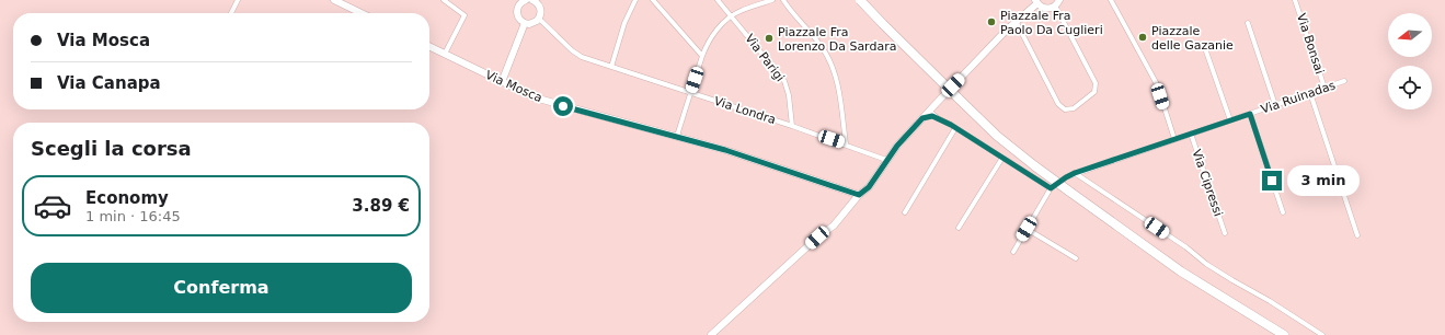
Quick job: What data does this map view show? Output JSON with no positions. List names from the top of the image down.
{
  "streets": {
    "street": [
      "Via Bonsai",
      "Via Parigi",
      "Via Mosca",
      "Via Ruinadas",
      "Via Londra",
      "Via Cipressi"
    ]
  },
  "crossings": [
    ["Via Bonsai", "Via Ruinadas"],
    ["Via Parigi", "Via Londra"],
    ["Via Ruinadas", "Via Cipressi"]
  ],
  "places": ["Piazzale Fra Paolo Da Cuglieri", "Piazzale delle Gazanie", "Piazzale Fra Lorenzo Da Sardara"],
  "north": "left",
  "page": {
    "banner": ["Via Mosca", "Via Canapa"],
    "heading": "Scegli la corsa",
    "bubble": "3 min",
    "list": [
      {
        "name": "Economy",
        "note": "1 min · 16:45",
        "value": "3.89 €"
      }
    ],
    "buttons": "Conferma"
  }
}
